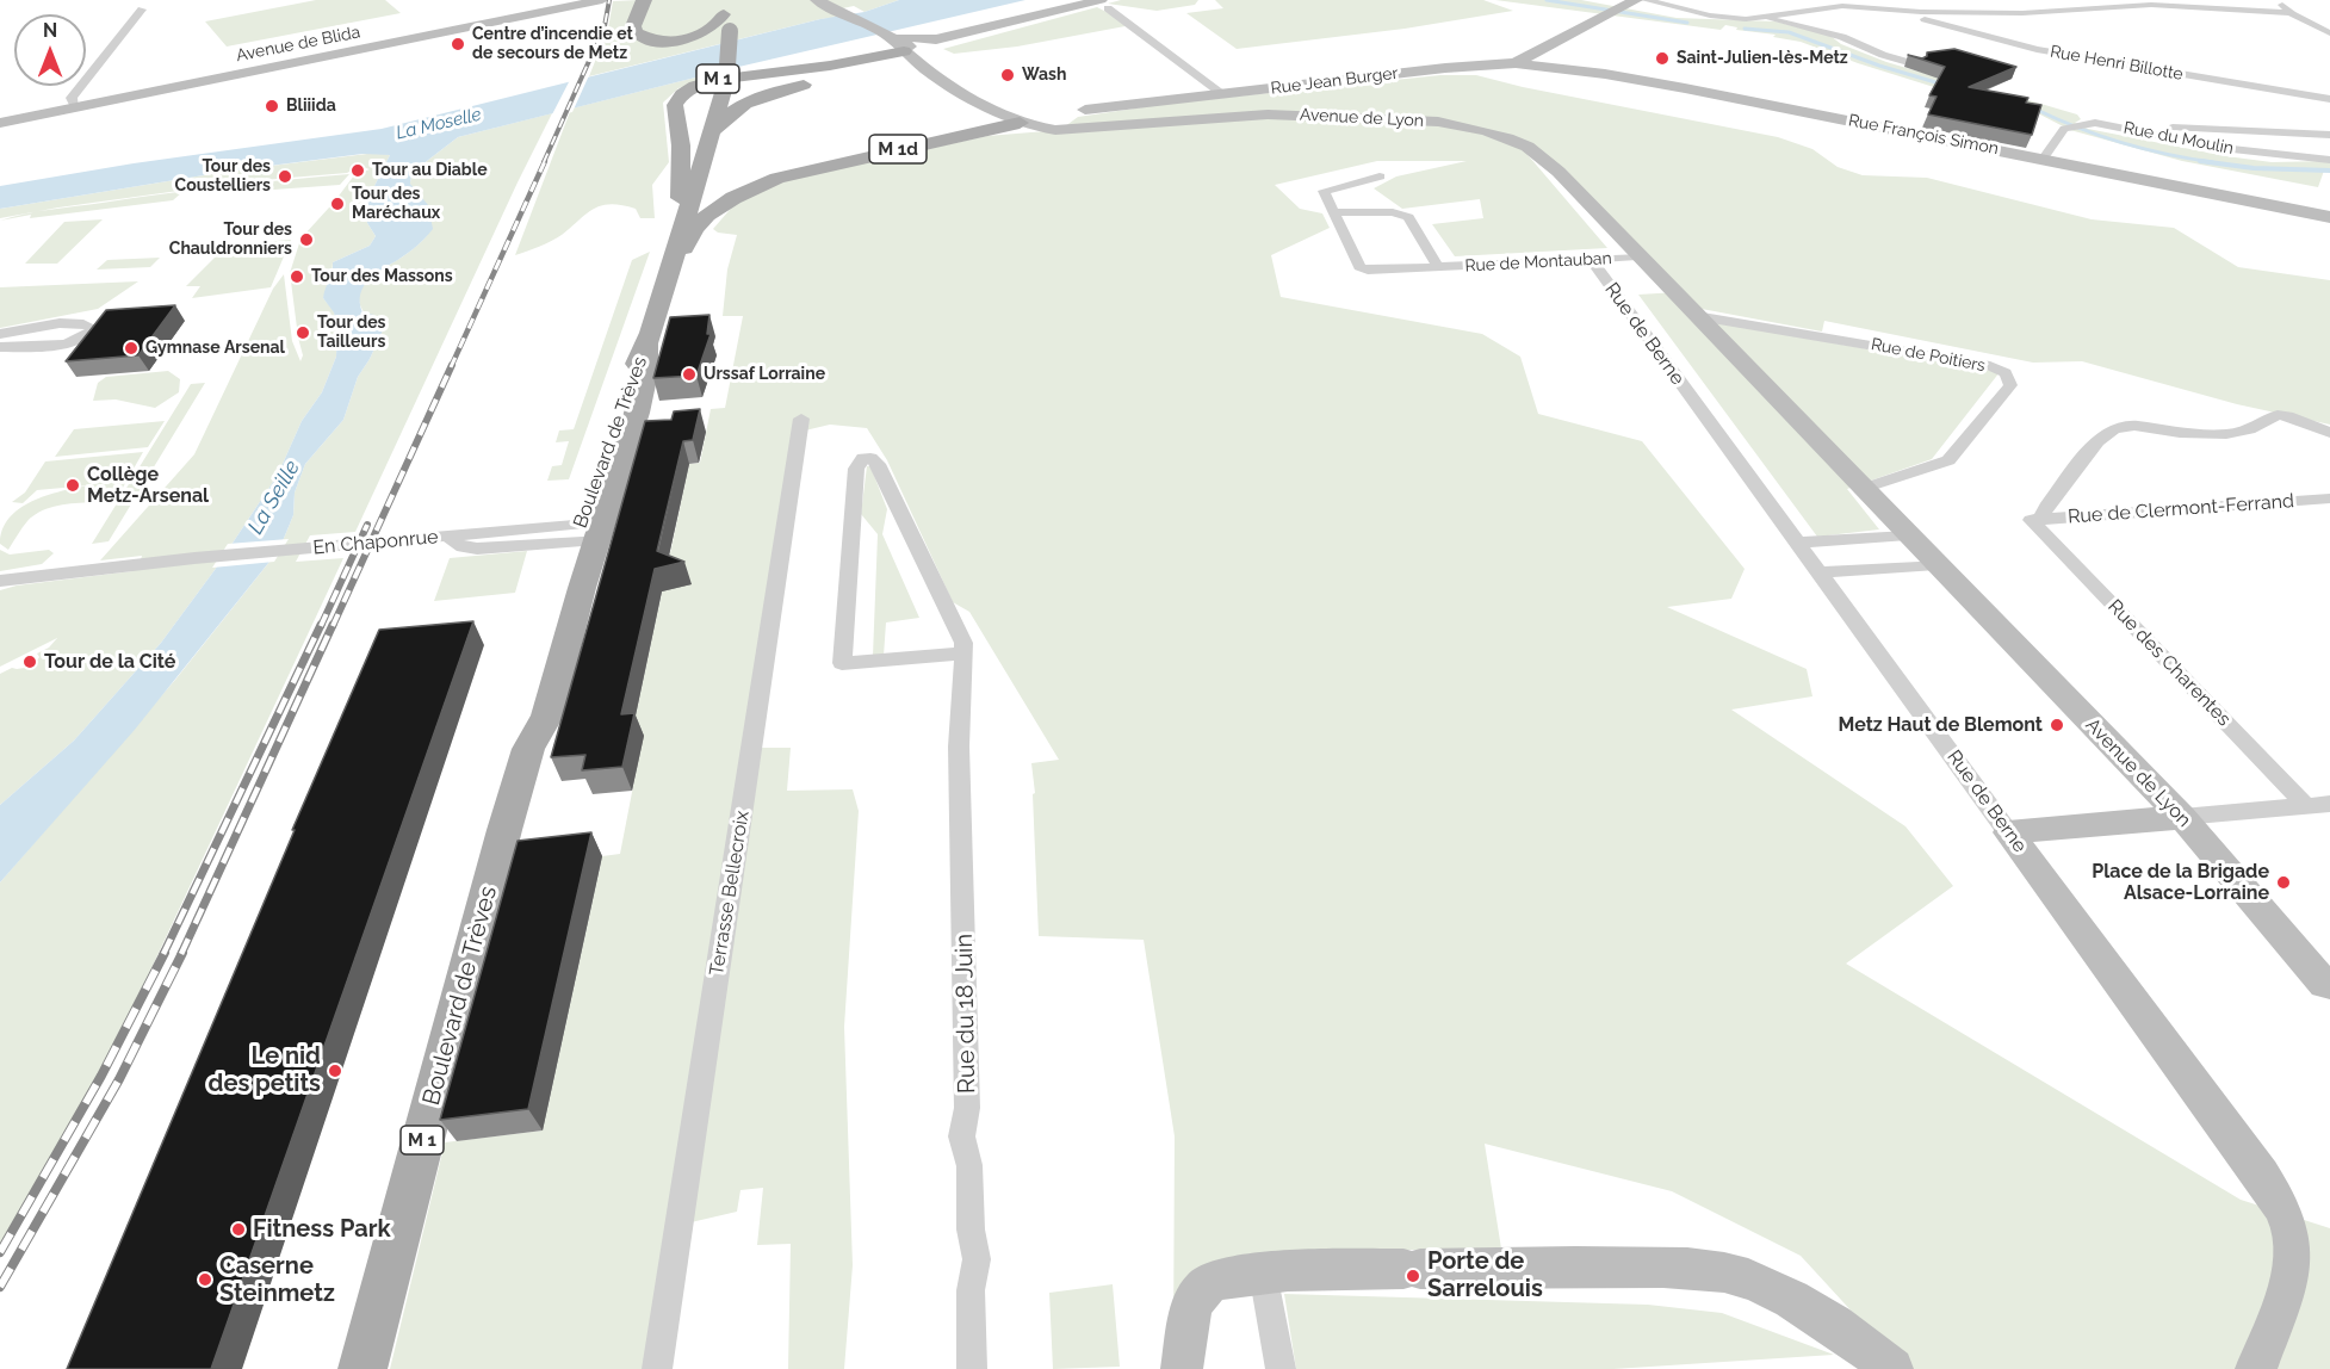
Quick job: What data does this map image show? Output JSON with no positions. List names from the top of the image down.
{
  "streets": {
    "main road": [
      "Avenue de Blida",
      "M 1",
      "Rue Jean Burger",
      "Avenue de Lyon",
      "Rue François Simon",
      "M 1d",
      "Rue de Berne",
      "Boulevard de Trèves"
    ],
    "street": [
      "Rue Henri Billotte",
      "Rue du Moulin",
      "Rue de Montauban",
      "Rue de Poitiers",
      "Rue de Clermont-Ferrand",
      "En Chaponrue",
      "Rue des Charentes",
      "Terrasse Bellecroix",
      "Rue du 18 Juin"
    ]
  },
  "crossings": [
    ["M 1", "Avenue de Lyon"],
    ["M 1", "M 1d"],
    ["M 1", "Boulevard de Trèves"],
    ["Rue Jean Burger", "Avenue de Lyon"],
    ["Rue Jean Burger", "Rue François Simon"],
    ["Rue Jean Burger", "M 1d"],
    ["Avenue de Lyon", "M 1d"],
    ["Avenue de Lyon", "Rue de Montauban"],
    ["Avenue de Lyon", "Rue de Poitiers"],
    ["Rue François Simon", "Rue du Moulin"],
    ["M 1d", "Boulevard de Trèves"],
    ["Rue de Montauban", "Rue de Berne"],
    ["Boulevard de Trèves", "En Chaponrue"],
    ["Rue de Clermont-Ferrand", "Rue des Charentes"]
  ],
  "water": ["La Moselle", "La Seille"],
  "places": [
    "Centre d’incendie et de secours de Metz",
    "Saint-Julien-lès-Metz",
    "Wash",
    "Bliiida",
    "Tour au Diable",
    "Tour des Coustelliers",
    "Tour des Maréchaux",
    "Tour des Chauldronniers",
    "Tour des Massons",
    "Tour des Tailleurs",
    "Gymnase Arsenal",
    "Urssaf Lorraine",
    "Collège Metz-Arsenal",
    "Tour de la Cité",
    "Metz Haut de Blemont",
    "Place de la Brigade Alsace-Lorraine",
    "Le nid des petits",
    "Fitness Park",
    "Porte de Sarrelouis",
    "Caserne Steinmetz"
  ],
  "north": "top"
}
